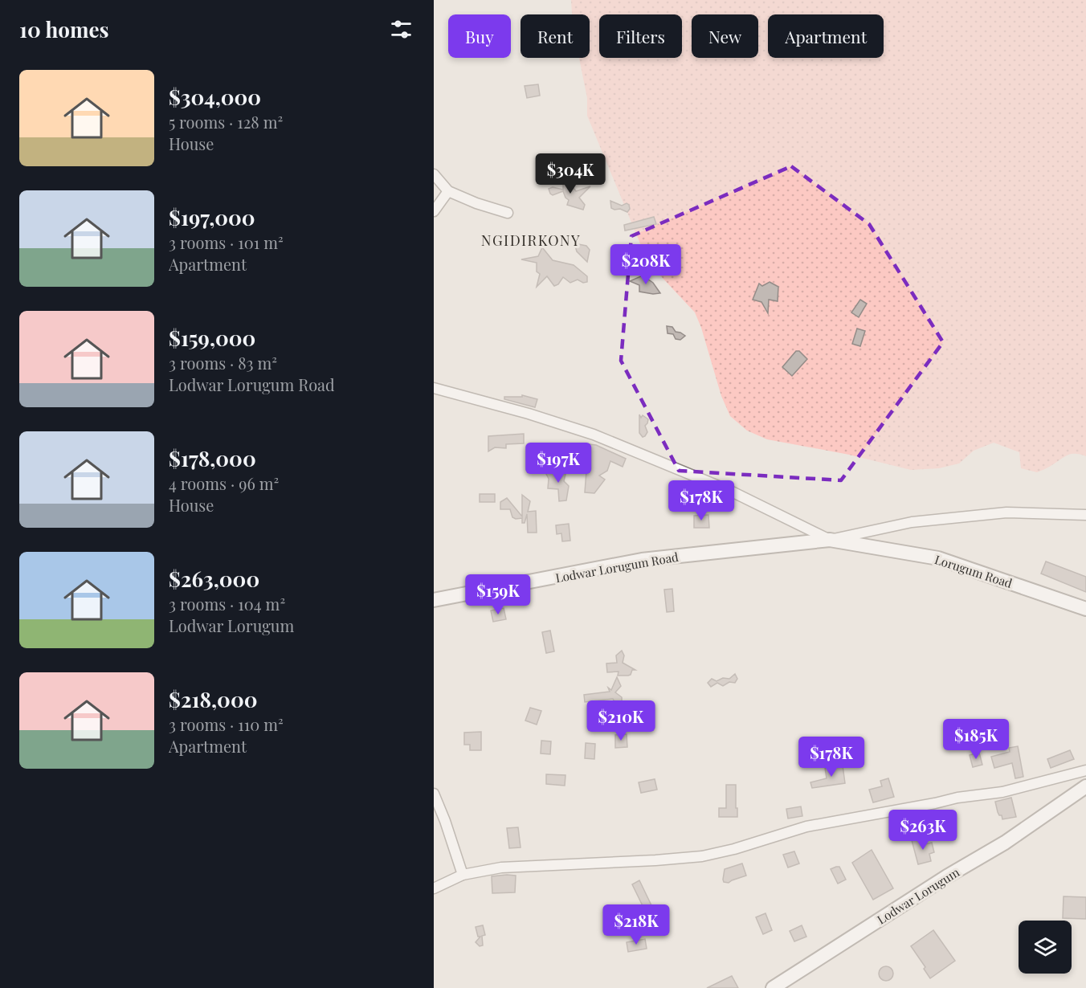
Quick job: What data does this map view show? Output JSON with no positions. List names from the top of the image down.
{
  "streets": {
    "main road": ["Lodwar Lorugum Road", "Lorugum Road", "Lodwar Lorugum"]
  },
  "crossings": [
    ["Lodwar Lorugum Road", "Lorugum Road"]
  ],
  "districts": ["NGIDIRKONY"],
  "page": {
    "heading": "10 homes",
    "chip": [
      "Buy",
      "Rent",
      "Filters",
      "New",
      "Apartment"
    ],
    "list": [
      {
        "name": "$304,000",
        "note": "5 rooms · 128 m² · House"
      },
      {
        "name": "$197,000",
        "note": "3 rooms · 101 m² · Apartment"
      },
      {
        "name": "$159,000",
        "note": "3 rooms · 83 m² · Lodwar Lorugum Road"
      },
      {
        "name": "$178,000",
        "note": "4 rooms · 96 m² · House"
      },
      {
        "name": "$263,000",
        "note": "3 rooms · 104 m² · Lodwar Lorugum"
      },
      {
        "name": "$218,000",
        "note": "3 rooms · 110 m² · Apartment"
      }
    ],
    "price": [
      "$304K",
      "$208K",
      "$197K",
      "$178K",
      "$159K",
      "$210K",
      "$185K",
      "$178K",
      "$263K",
      "$218K"
    ]
  }
}
